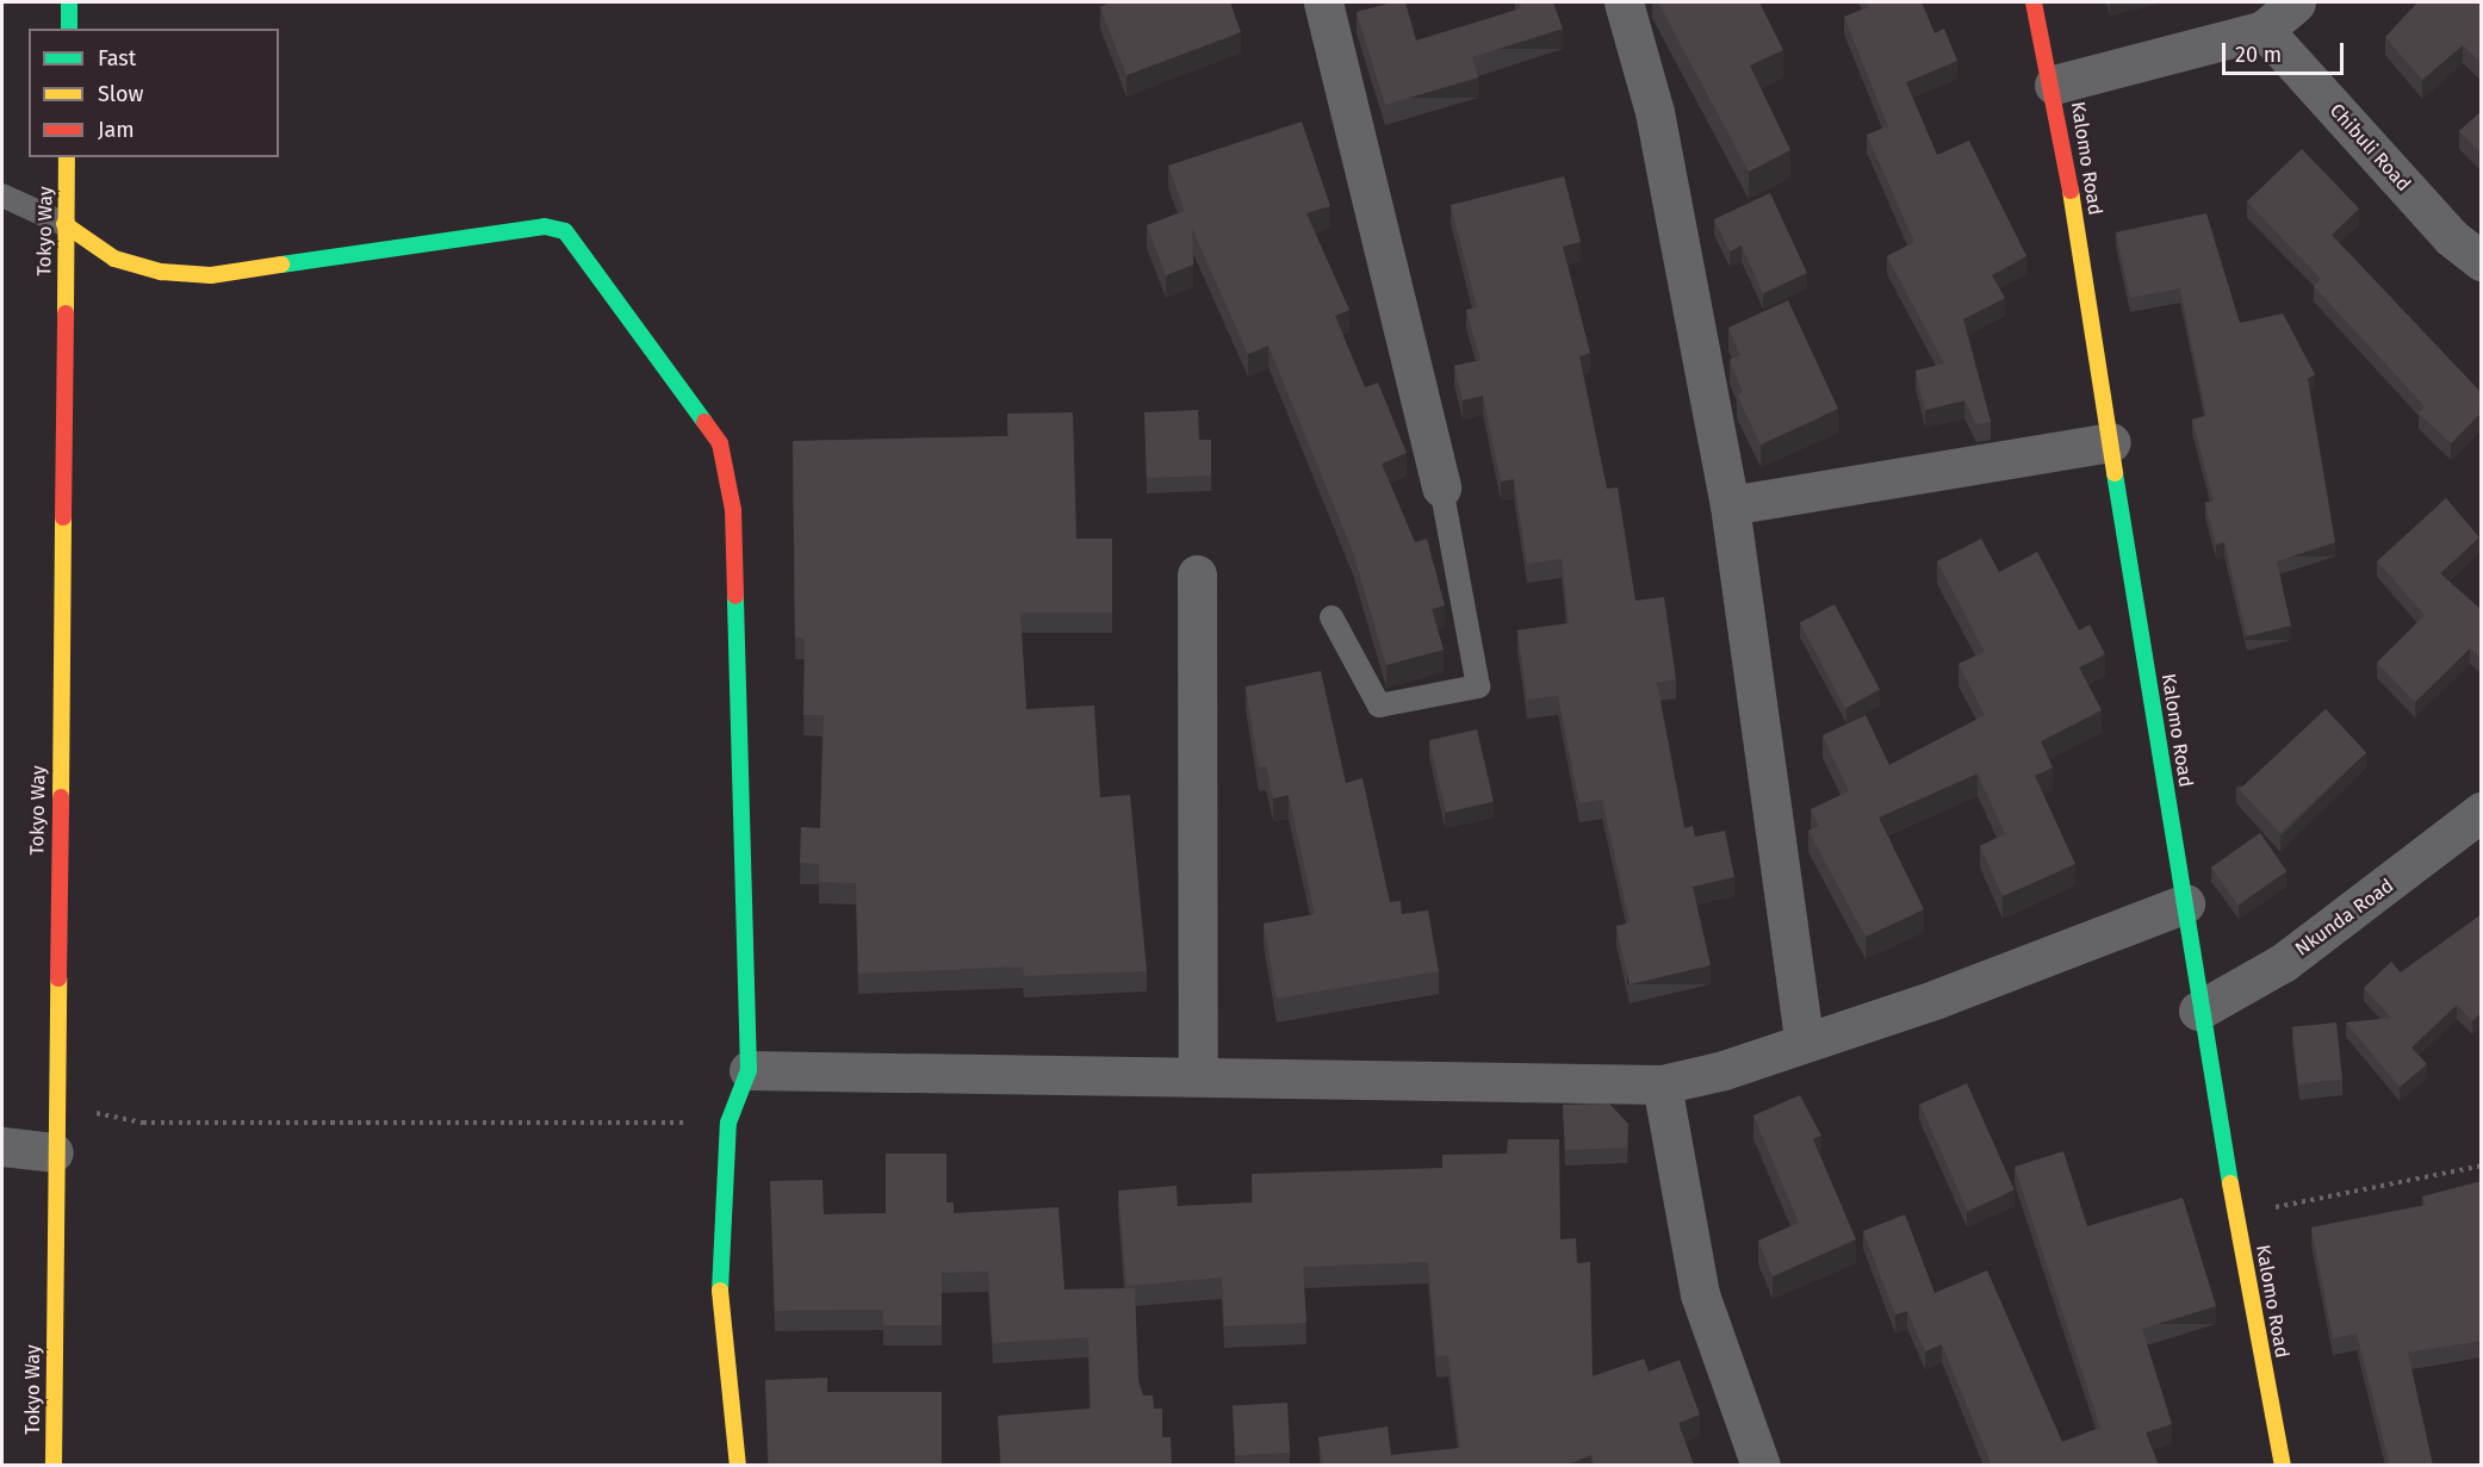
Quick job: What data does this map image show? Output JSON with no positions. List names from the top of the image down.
{
  "streets": {
    "street": [
      "Chibuli Road",
      "Kalomo Road",
      "Tokyo Way",
      "Nkunda Road"
    ]
  },
  "crossings": [
    ["Kalomo Road", "Nkunda Road"]
  ],
  "legend": ["Fast", "Slow", "Jam"],
  "scale_bar": "20 m"
}
